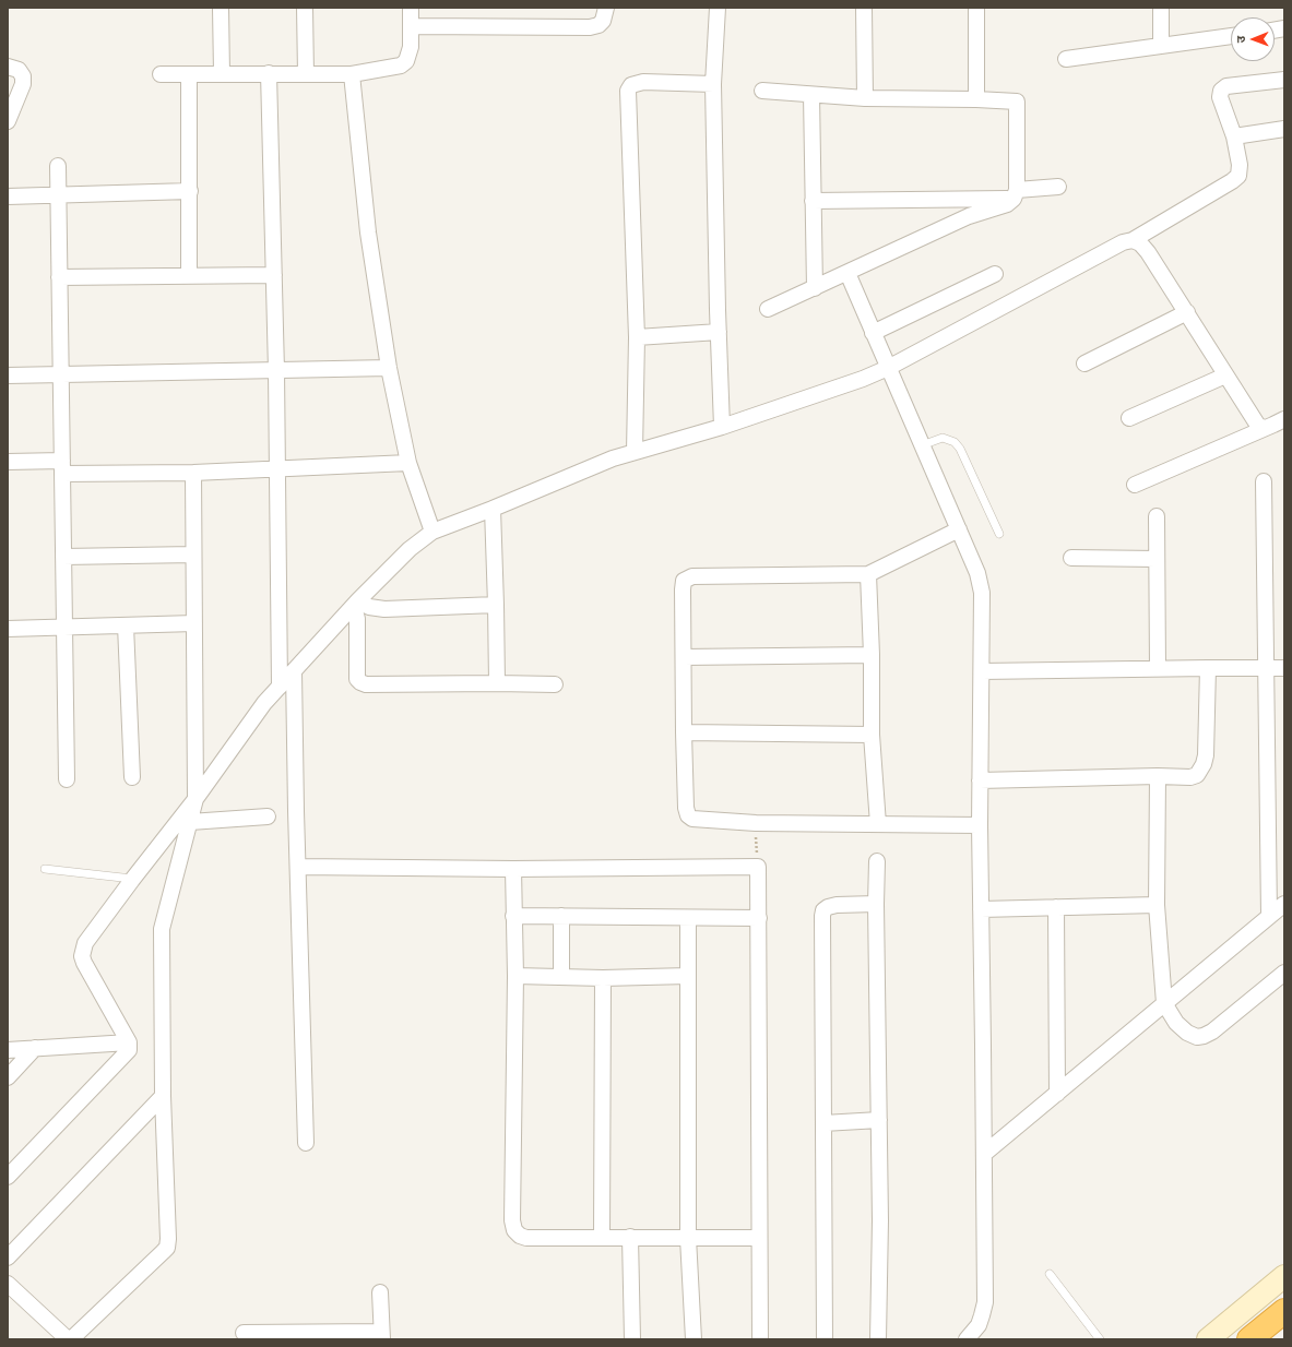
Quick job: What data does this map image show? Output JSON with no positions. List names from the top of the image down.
{
  "north": "left"
}
